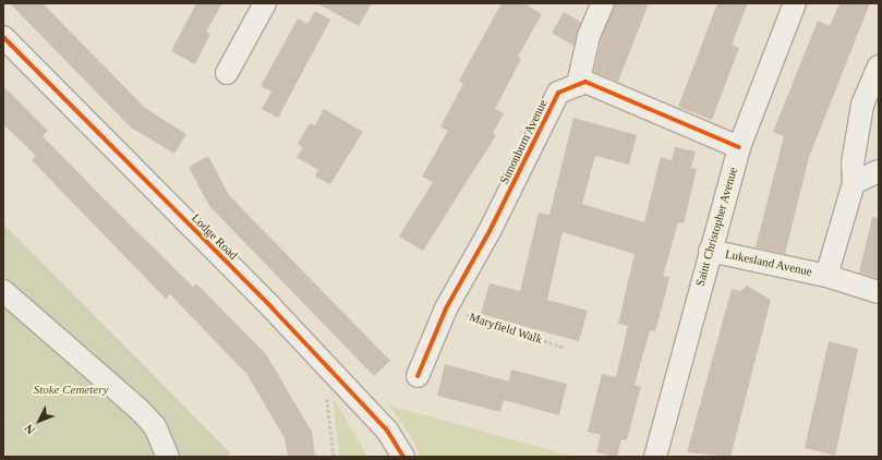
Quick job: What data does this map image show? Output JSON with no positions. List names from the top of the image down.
{
  "streets": {
    "street": [
      "Simonburn Avenue",
      "Saint Christopher Avenue",
      "Lodge Road",
      "Lukesland Avenue"
    ],
    "path": ["Maryfield Walk"]
  },
  "crossings": [
    ["Simonburn Avenue", "Saint Christopher Avenue"],
    ["Simonburn Avenue", "Maryfield Walk"],
    ["Saint Christopher Avenue", "Lukesland Avenue"]
  ],
  "parks": ["Stoke Cemetery"],
  "north": "bottom left"
}
